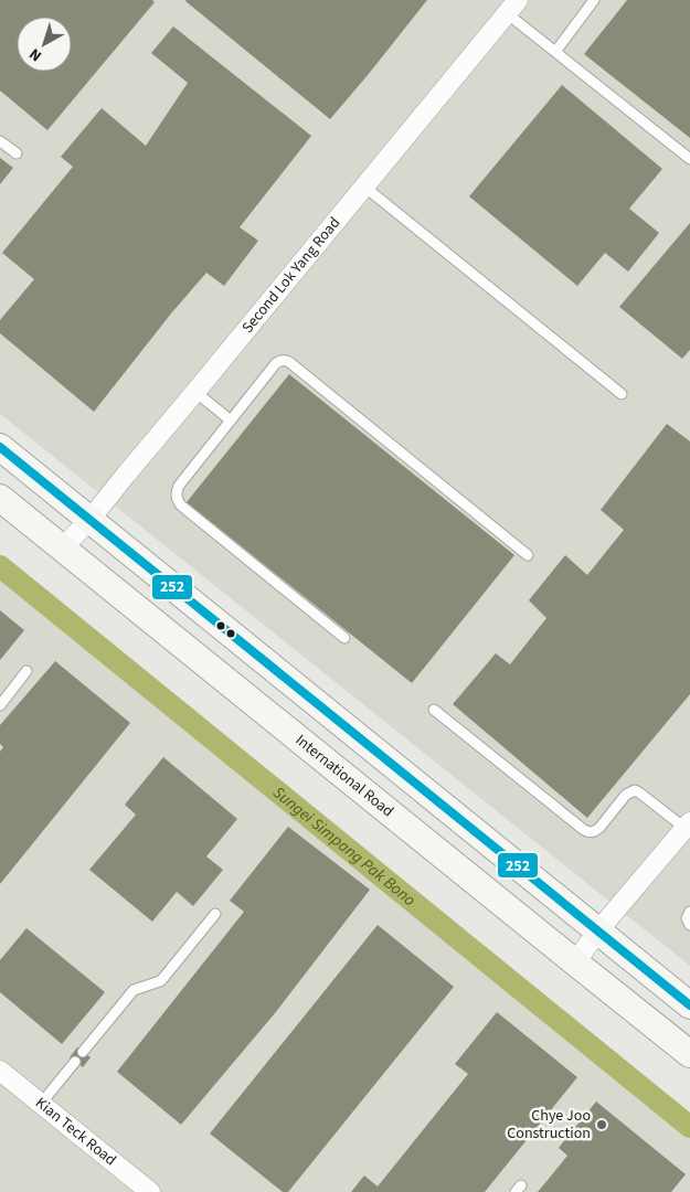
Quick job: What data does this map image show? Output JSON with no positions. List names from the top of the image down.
{
  "streets": {
    "main road": ["International Road"],
    "street": ["Second Lok Yang Road", "Kian Teck Road"]
  },
  "crossings": [
    ["Second Lok Yang Road", "International Road"]
  ],
  "water": ["Sungei Simpang Pak Bono"],
  "places": ["Chye Joo Construction"],
  "lines": ["transit line 252"],
  "north": "bottom left"
}
